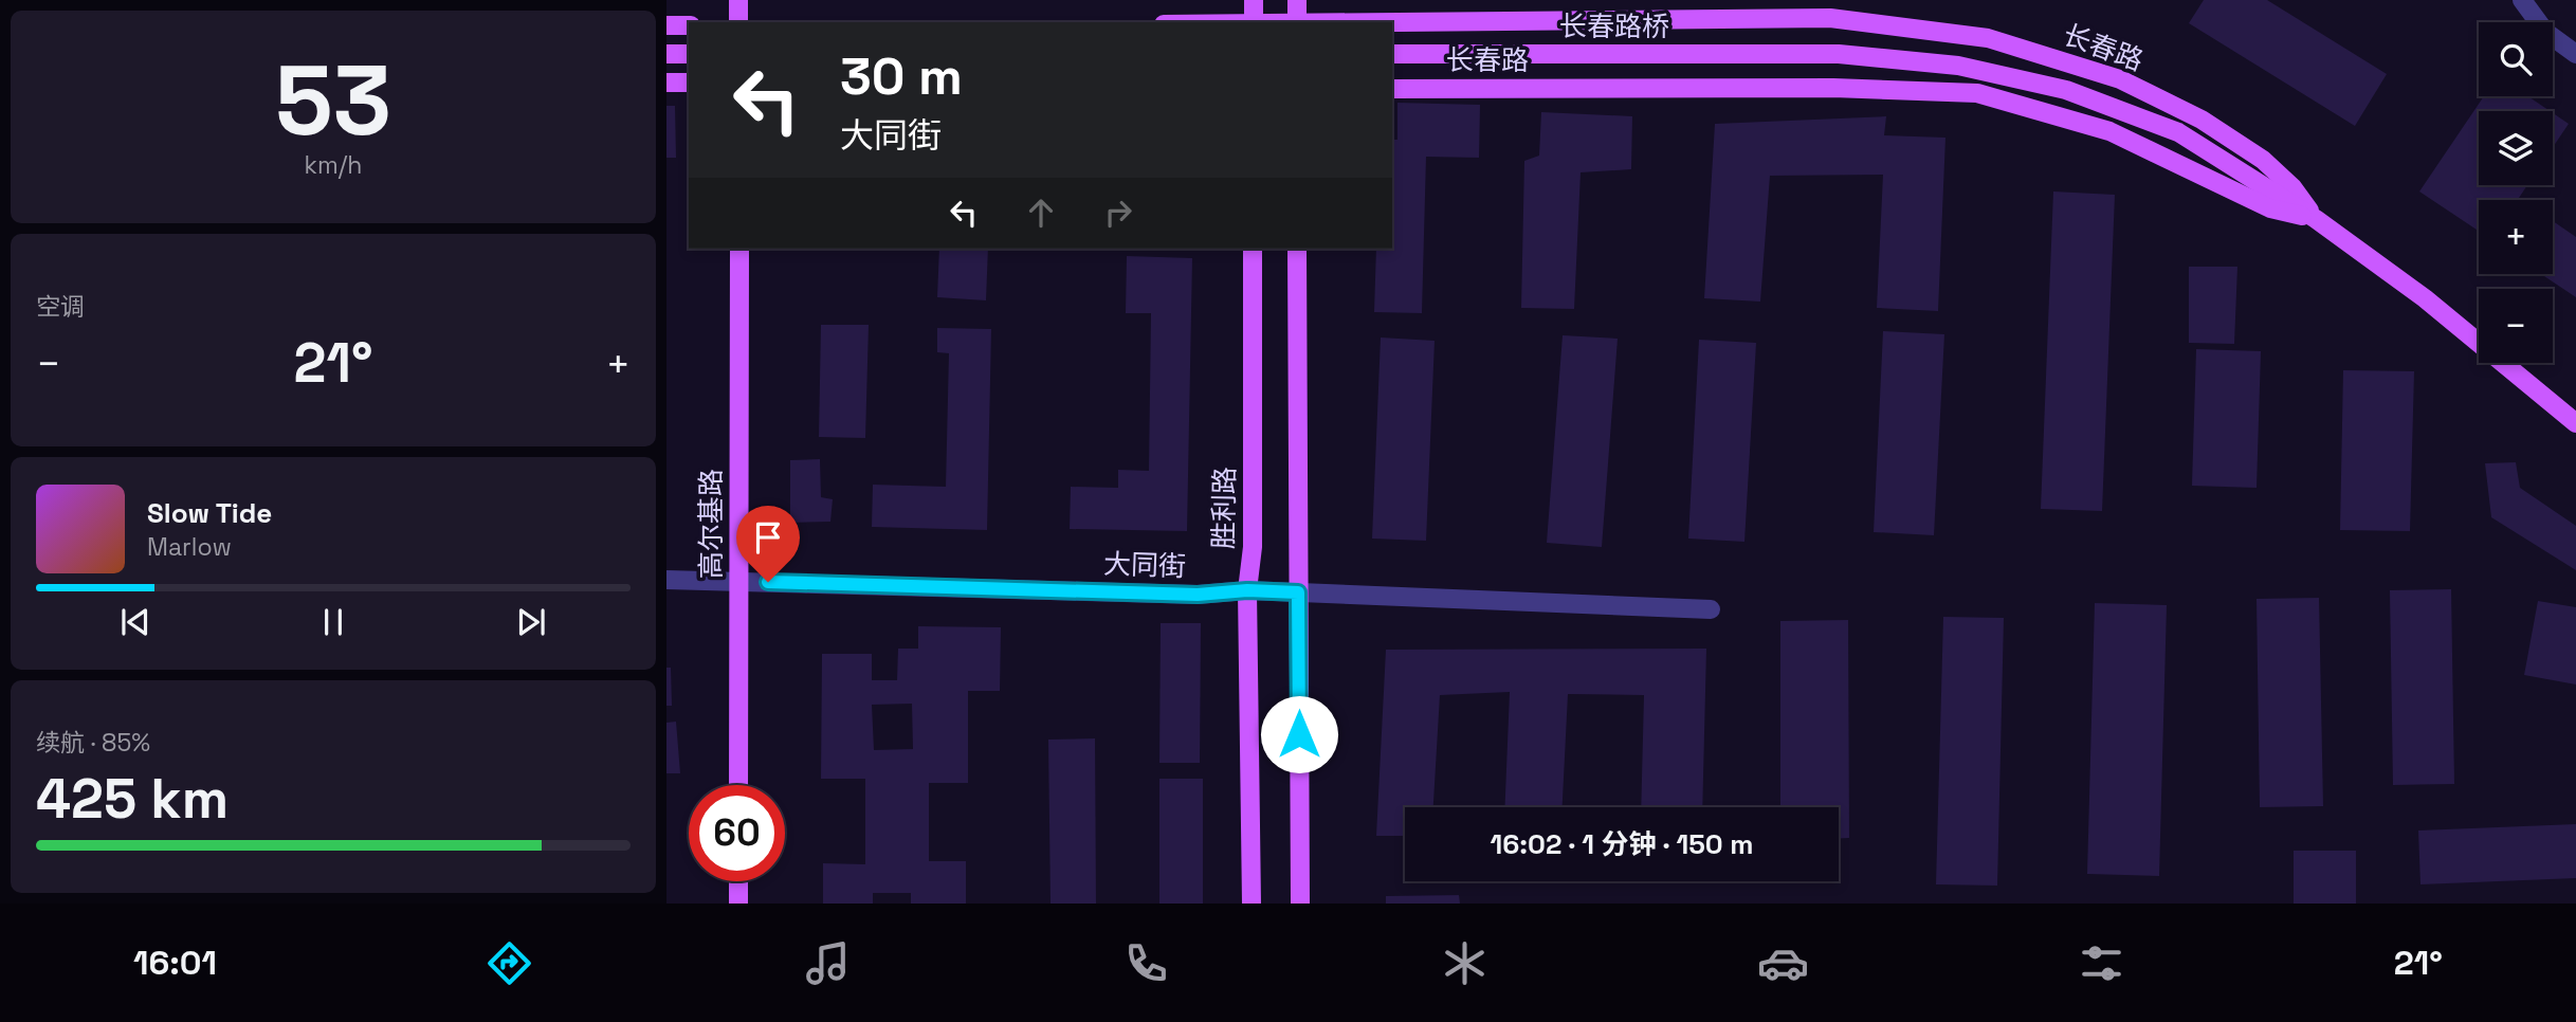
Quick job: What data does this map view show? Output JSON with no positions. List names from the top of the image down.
{
  "streets": {
    "main road": [
      "长春路桥",
      "长春路",
      "胜利路",
      "高尔基路"
    ],
    "street": ["大同街"]
  },
  "crossings": [
    ["长春路桥", "长春路"],
    ["胜利路", "大同街"],
    ["高尔基路", "大同街"]
  ],
  "page": {
    "tile": [
      ["53", "km/h"],
      "空调",
      ["续航 · 85%", "425 km"]
    ],
    "map_buttons": ["+", "−"],
    "turn": ["30 m", "大同街"],
    "heat": ["−", "21°", "+"],
    "song": ["Slow Tide", "Marlow"],
    "limit": "60",
    "trip": "16:02 · 1 分钟 · 150 m",
    "tabs": ["16:01", "21°"]
  }
}
